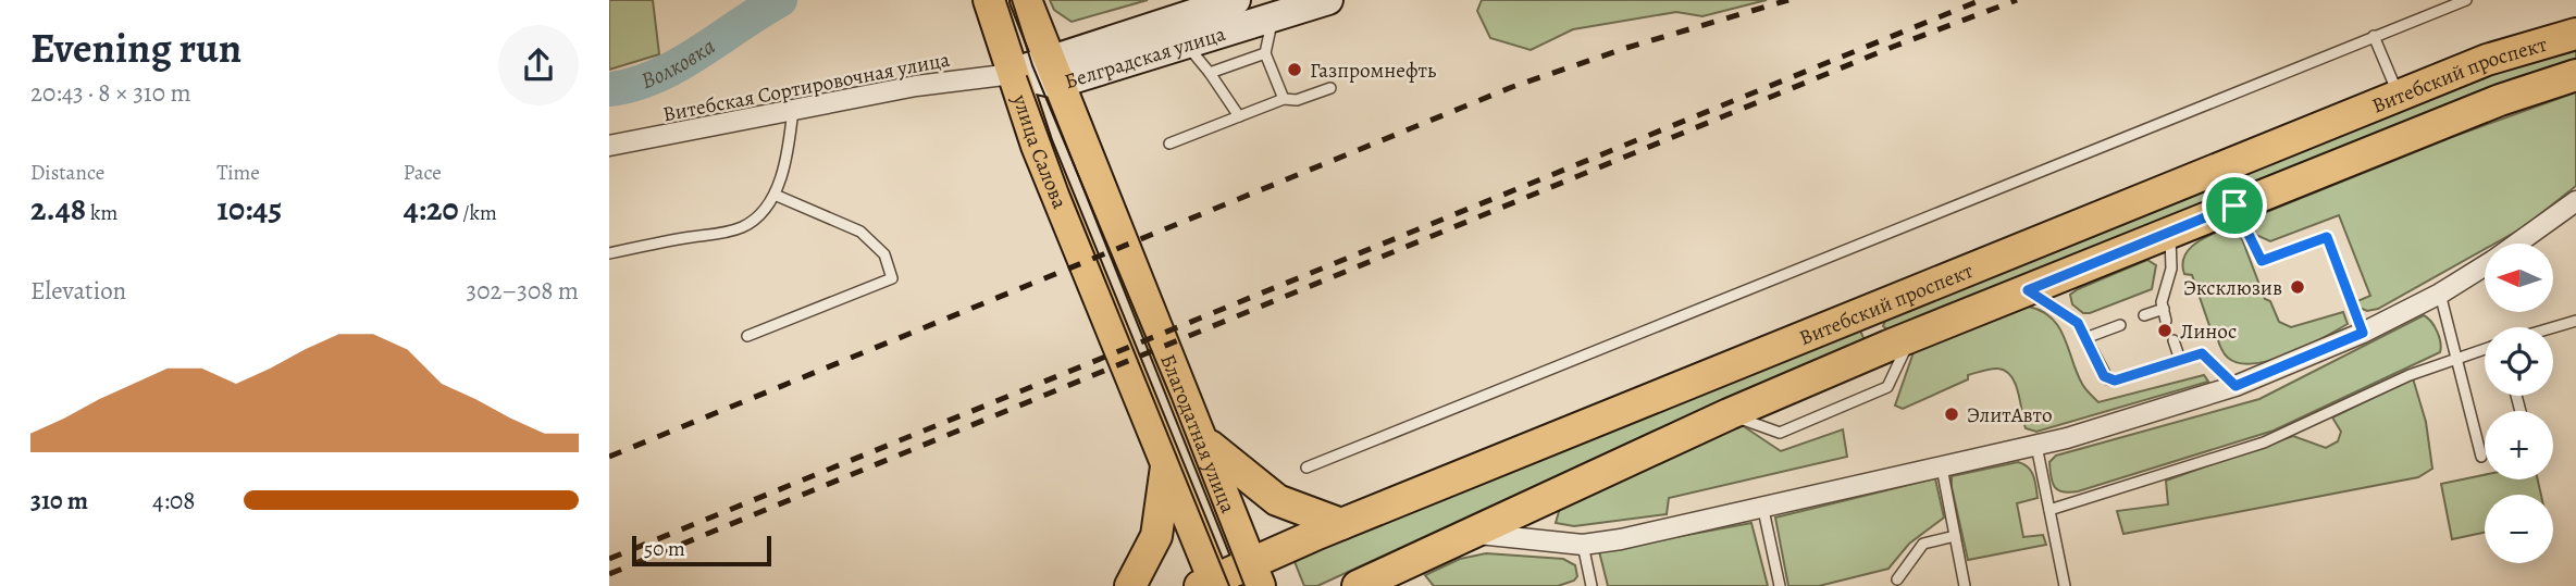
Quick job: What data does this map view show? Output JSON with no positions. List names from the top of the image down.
{
  "streets": {
    "main road": ["Витебский проспект", "улица Салова", "Благодатная улица"],
    "street": ["Белградская улица", "Витебская Сортировочная улица"]
  },
  "crossings": [
    ["Белградская улица", "Витебская Сортировочная улица"],
    ["Белградская улица", "улица Салова"],
    ["Витебский проспект", "Благодатная улица"],
    ["Витебская Сортировочная улица", "улица Салова"],
    ["улица Салова", "Благодатная улица"]
  ],
  "water": ["Волковка"],
  "places": [
    "Газпромнефть",
    "Эксклюзив",
    "Линос",
    "ЭлитАвто"
  ],
  "scale_bar": "50 m",
  "north": "left",
  "page": {
    "heading": ["Evening run", "20:43 · 8 × 310 m"],
    "stats": [
      ["Distance", "2.48 km"],
      ["Time", "10:45"],
      ["Pace", "4:20 /km"]
    ],
    "map_buttons": ["+", "−"],
    "chart": ["Elevation", "302–308 m"],
    "list": [
      {
        "name": "310 m",
        "note": "4:08"
      }
    ],
    "scale": "50 m"
  }
}
